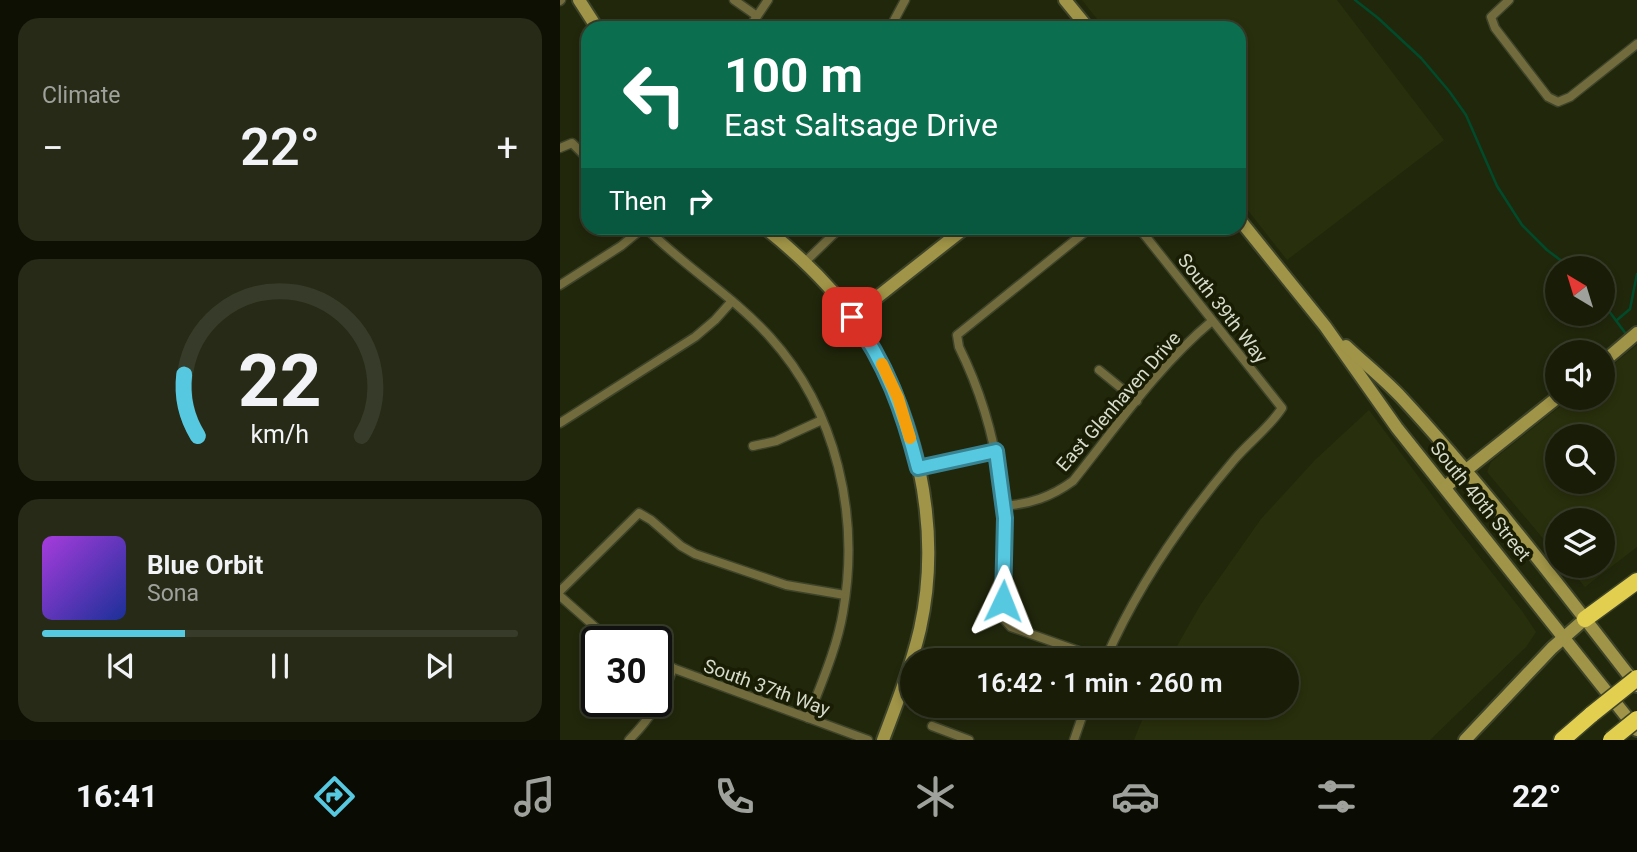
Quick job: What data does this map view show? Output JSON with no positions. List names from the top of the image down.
{
  "streets": {
    "main road": ["South 40th Street"],
    "street": ["South 39th Way", "East Glenhaven Drive", "South 37th Way"]
  },
  "crossings": [
    ["South 39th Way", "East Glenhaven Drive"]
  ],
  "north": "top left",
  "page": {
    "tile": "Climate",
    "turn": ["100 m", "East Saltsage Drive"],
    "heat": ["−", "22°", "+"],
    "then": "Then",
    "song": ["Blue Orbit", "Sona"],
    "limit": "30",
    "trip": "16:42 · 1 min · 260 m",
    "tabs": ["16:41", "22°"],
    "gauge": ["22", "km/h"]
  }
}
